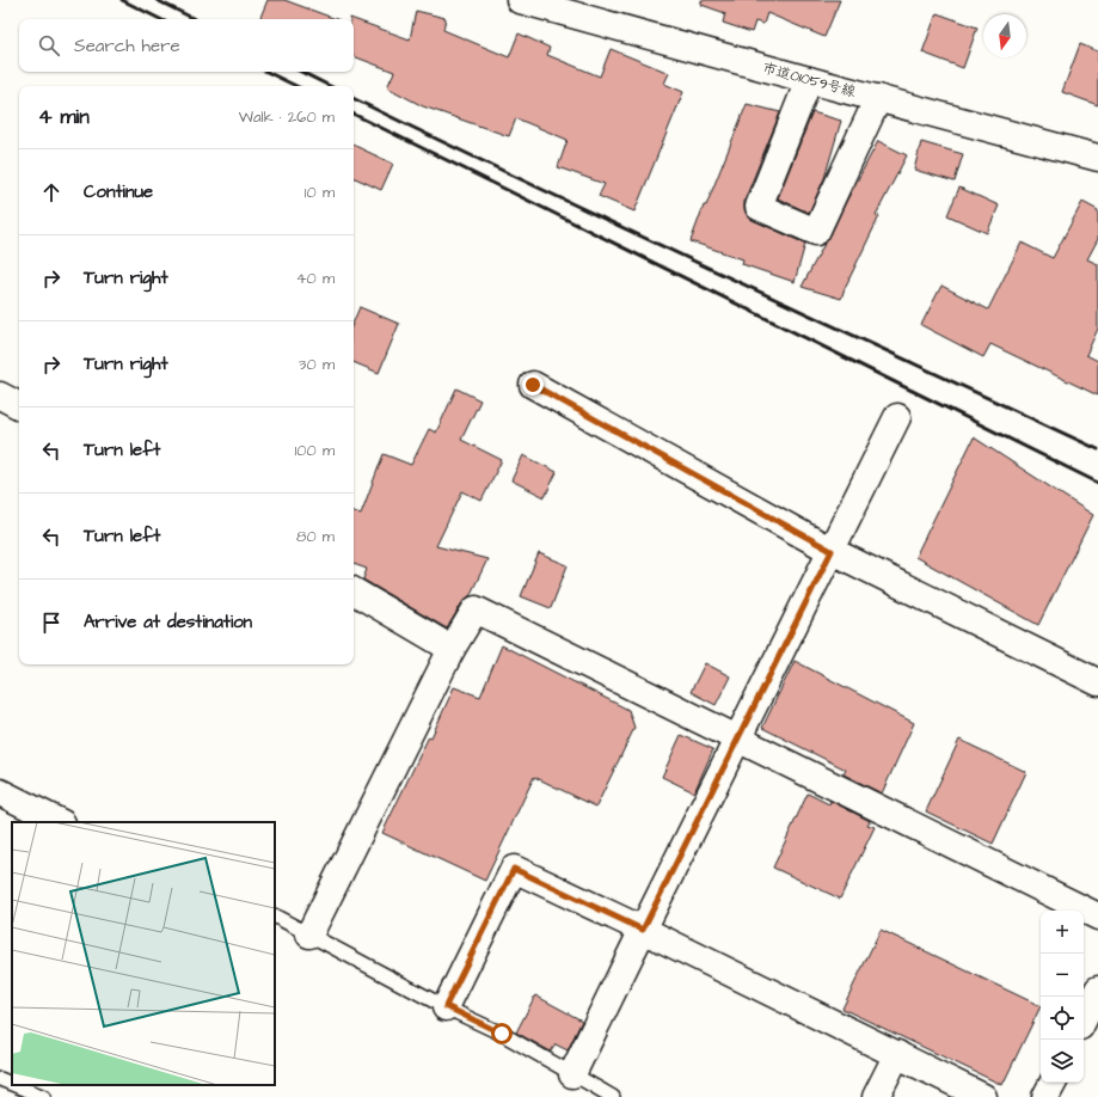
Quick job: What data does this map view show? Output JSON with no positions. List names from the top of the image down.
{
  "streets": {
    "street": ["市道01059号線"]
  },
  "north": "bottom",
  "page": {
    "search": "Search here",
    "heading": ["4 min", "Walk · 260 m"],
    "list": [
      ["Continue", "10 m"],
      ["Turn right", "40 m"],
      ["Turn right", "30 m"],
      ["Turn left", "100 m"],
      ["Turn left", "80 m"],
      "Arrive at destination"
    ],
    "map_buttons": ["+", "−"]
  }
}
